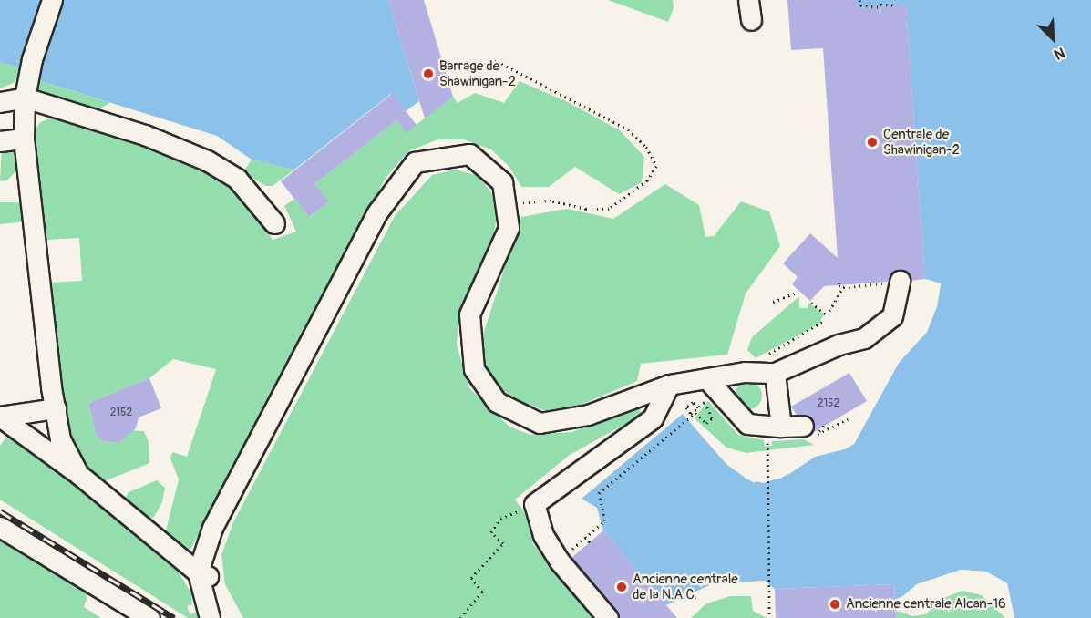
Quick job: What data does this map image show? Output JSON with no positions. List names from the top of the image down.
{
  "places": [
    "Barrage de Shawinigan-2",
    "Centrale de Shawinigan-2",
    "Ancienne centrale de la N.A.C.",
    "Ancienne centrale Alcan-16"
  ],
  "house_numbers": ["2152", "2152"],
  "north": "bottom right"
}
